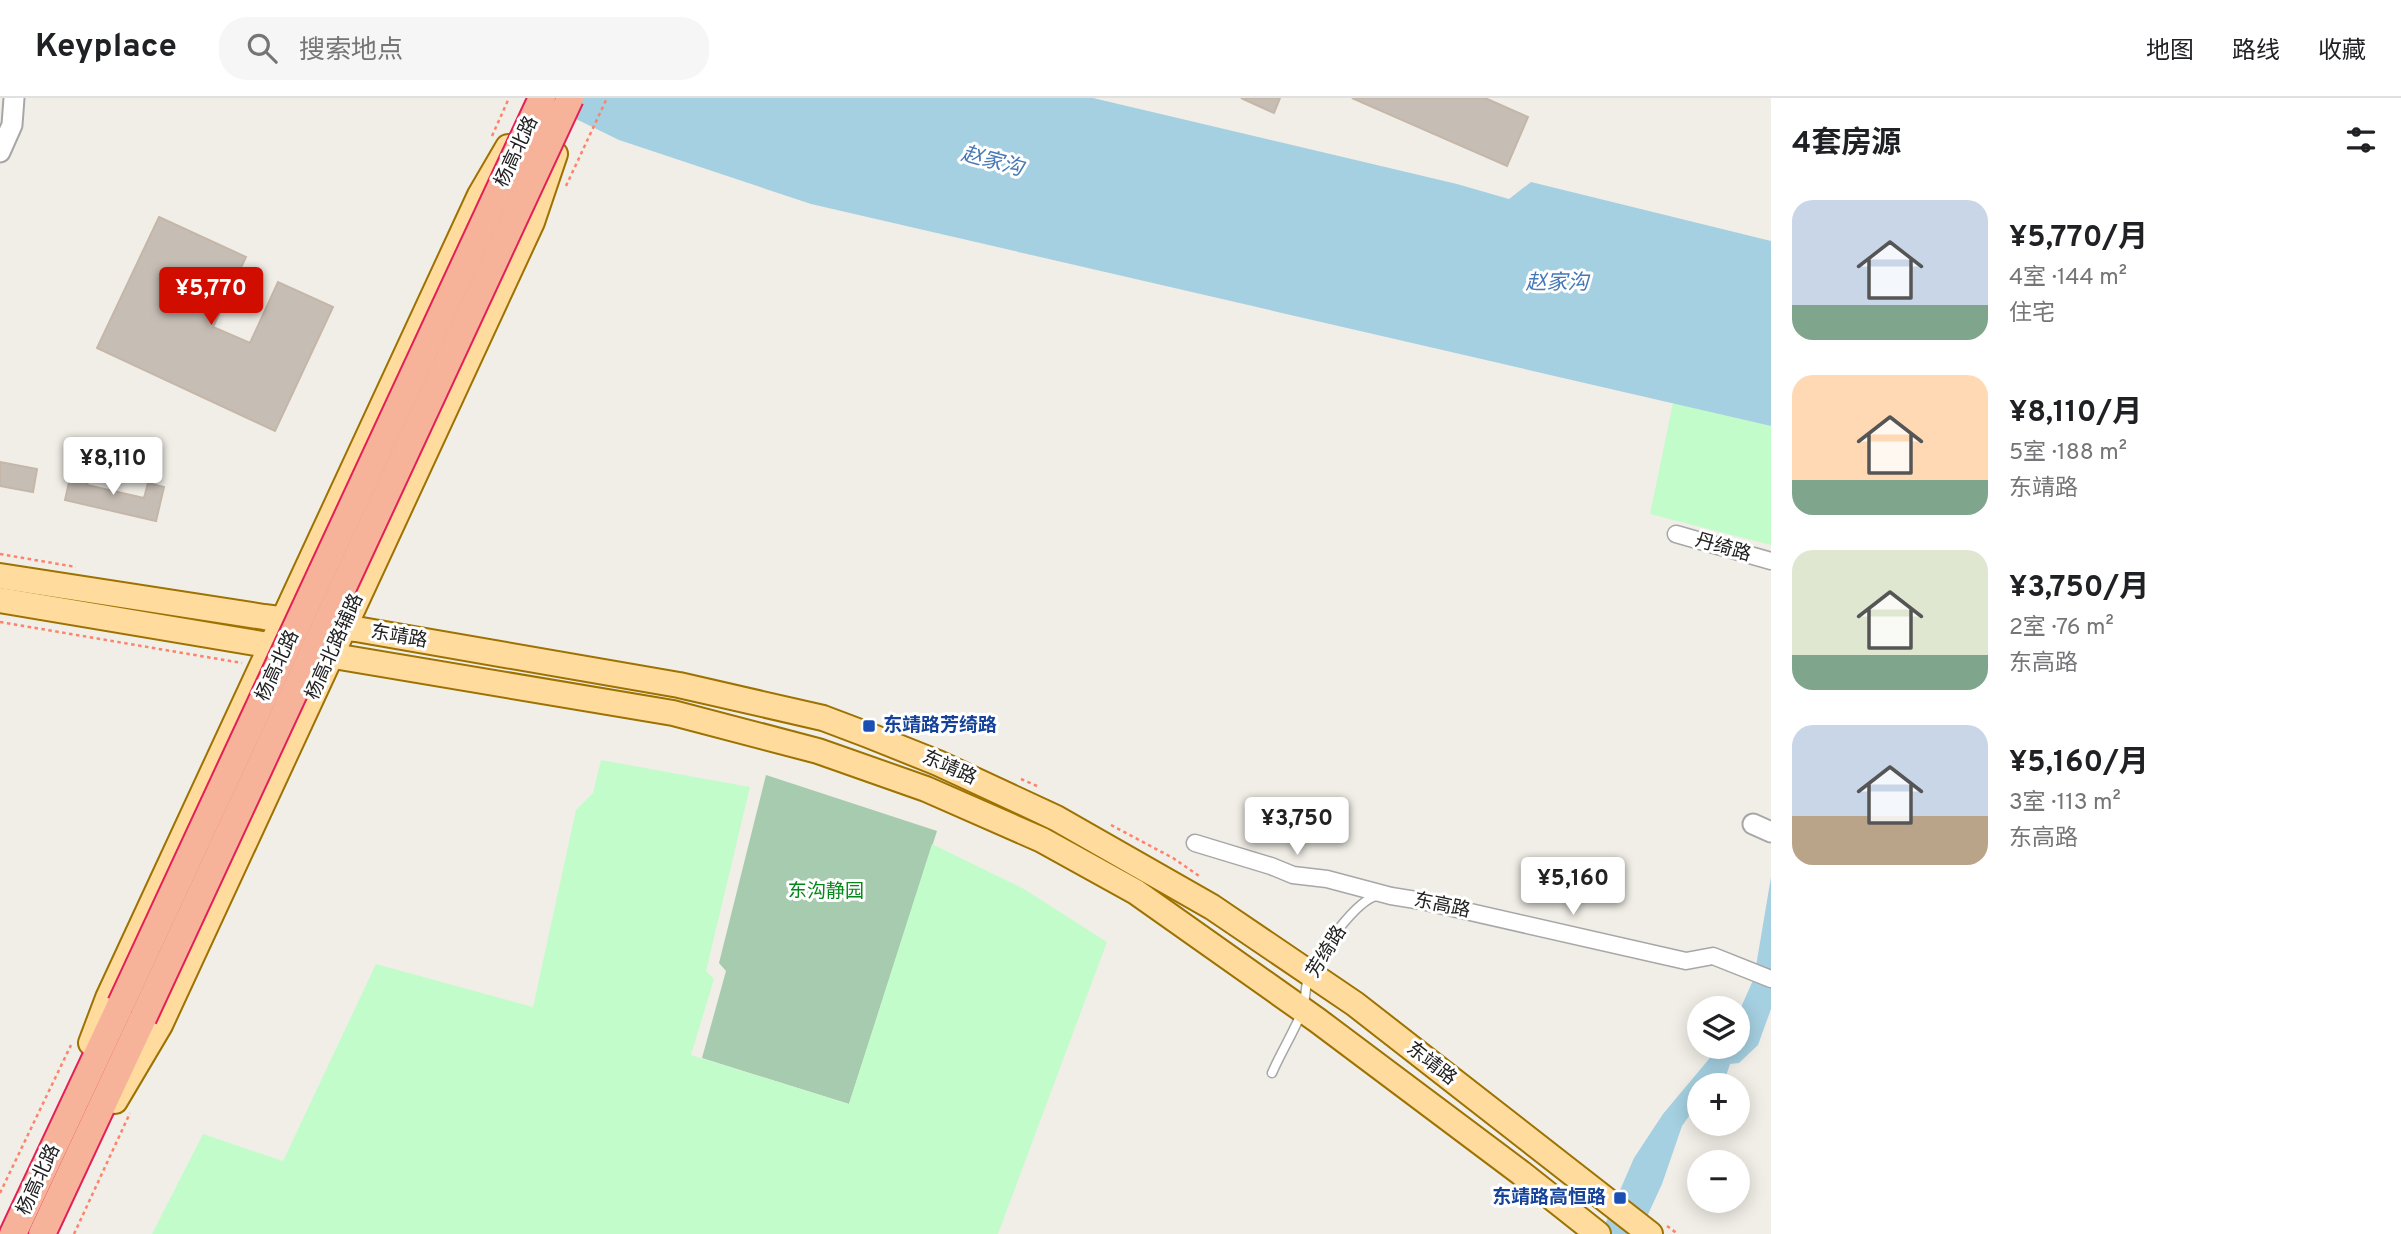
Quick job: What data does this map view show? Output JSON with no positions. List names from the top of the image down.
{
  "streets": {
    "highway": ["杨高北路"],
    "main road": ["东靖路", "杨高北路辅路"],
    "street": ["丹绮路", "东高路"],
    "lane": ["芳绮路"]
  },
  "crossings": [
    ["杨高北路", "杨高北路辅路"],
    ["东靖路", "杨高北路辅路"],
    ["东靖路", "芳绮路"],
    ["东高路", "芳绮路"]
  ],
  "water": ["赵家沟"],
  "parks": ["东沟静园"],
  "places": {
    "transit": ["东靖路芳绮路", "东靖路高恒路"]
  },
  "page": {
    "header": "Keyplace",
    "search": "搜索地点",
    "nav": ["地图", "路线", "收藏"],
    "heading": "4套房源",
    "list": [
      {
        "name": "¥5,770/月",
        "note": "4室 · 144 m² · 住宅"
      },
      {
        "name": "¥8,110/月",
        "note": "5室 · 188 m² · 东靖路"
      },
      {
        "name": "¥3,750/月",
        "note": "2室 · 76 m² · 东高路"
      },
      {
        "name": "¥5,160/月",
        "note": "3室 · 113 m² · 东高路"
      }
    ],
    "price": [
      "¥5,770",
      "¥8,110",
      "¥3,750",
      "¥5,160"
    ],
    "map_buttons": ["+", "−"]
  }
}
